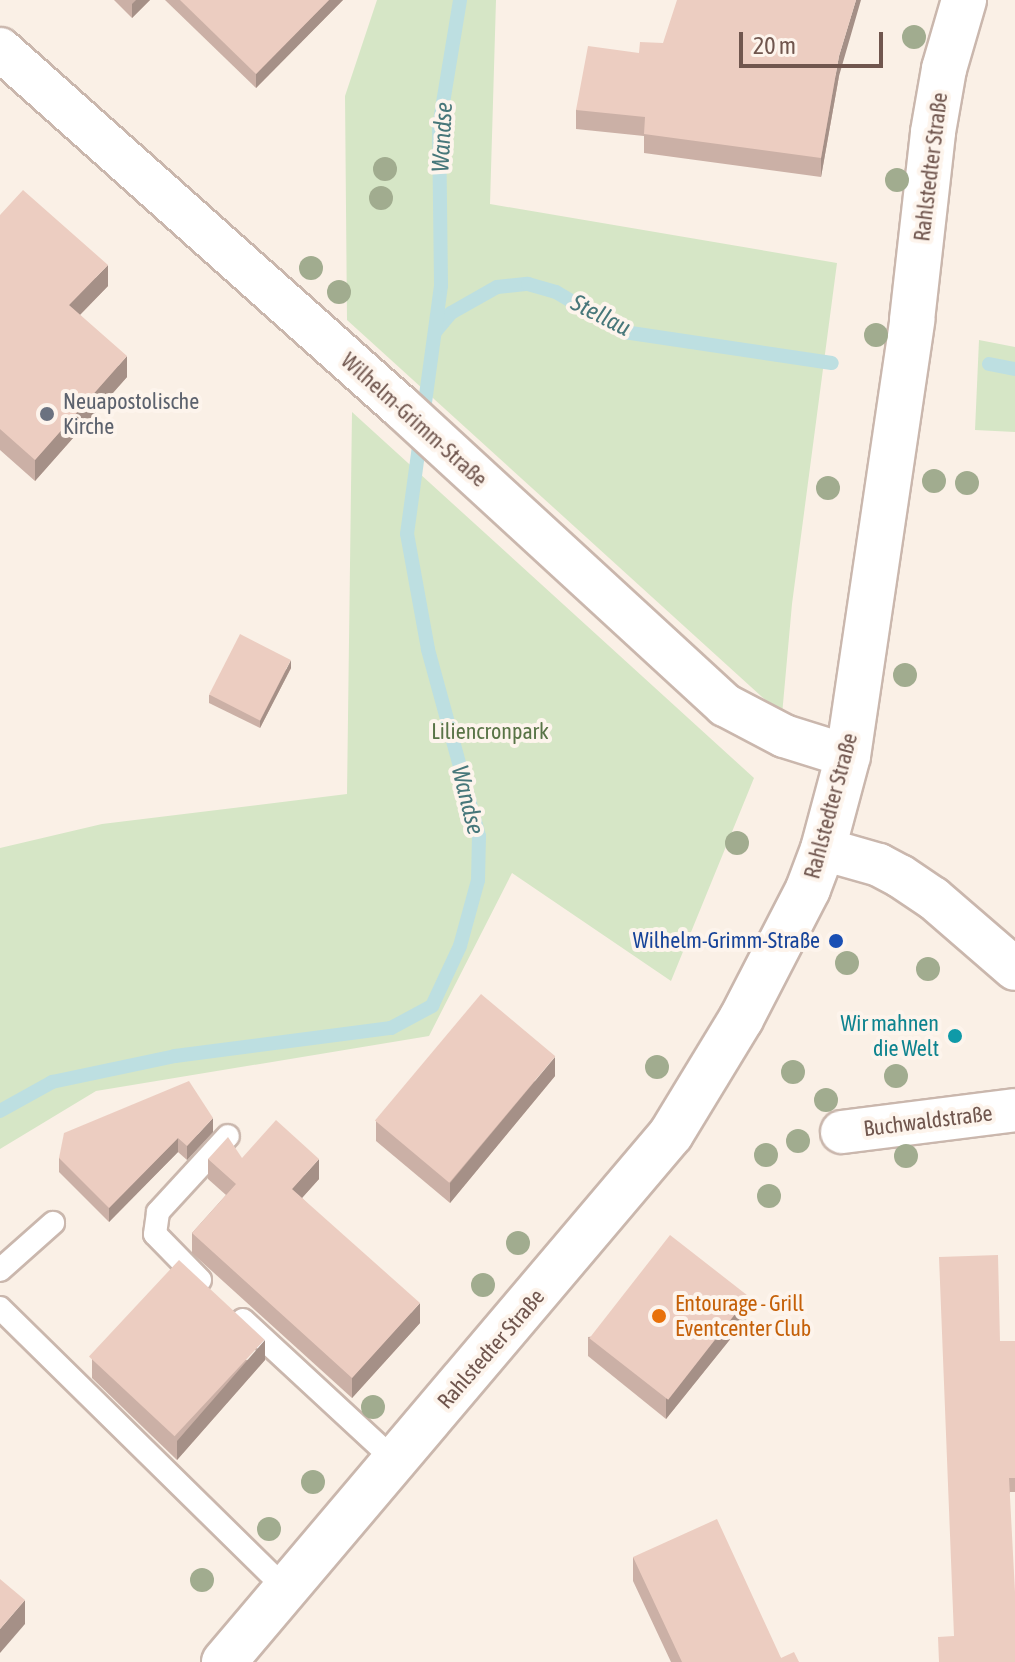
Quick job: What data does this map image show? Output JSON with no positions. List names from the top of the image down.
{
  "streets": {
    "main road": ["Rahlstedter Straße"],
    "street": ["Wilhelm-Grimm-Straße", "Buchwaldstraße"]
  },
  "crossings": [
    ["Rahlstedter Straße", "Wilhelm-Grimm-Straße"]
  ],
  "water": ["Wandse", "Stellau"],
  "parks": ["Liliencronpark"],
  "places": [
    "Neuapostolische Kirche",
    "Wilhelm-Grimm-Straße",
    "Wir mahnen die Welt",
    "Entourage - Grill Eventcenter Club"
  ],
  "scale_bar": "20 m"
}
